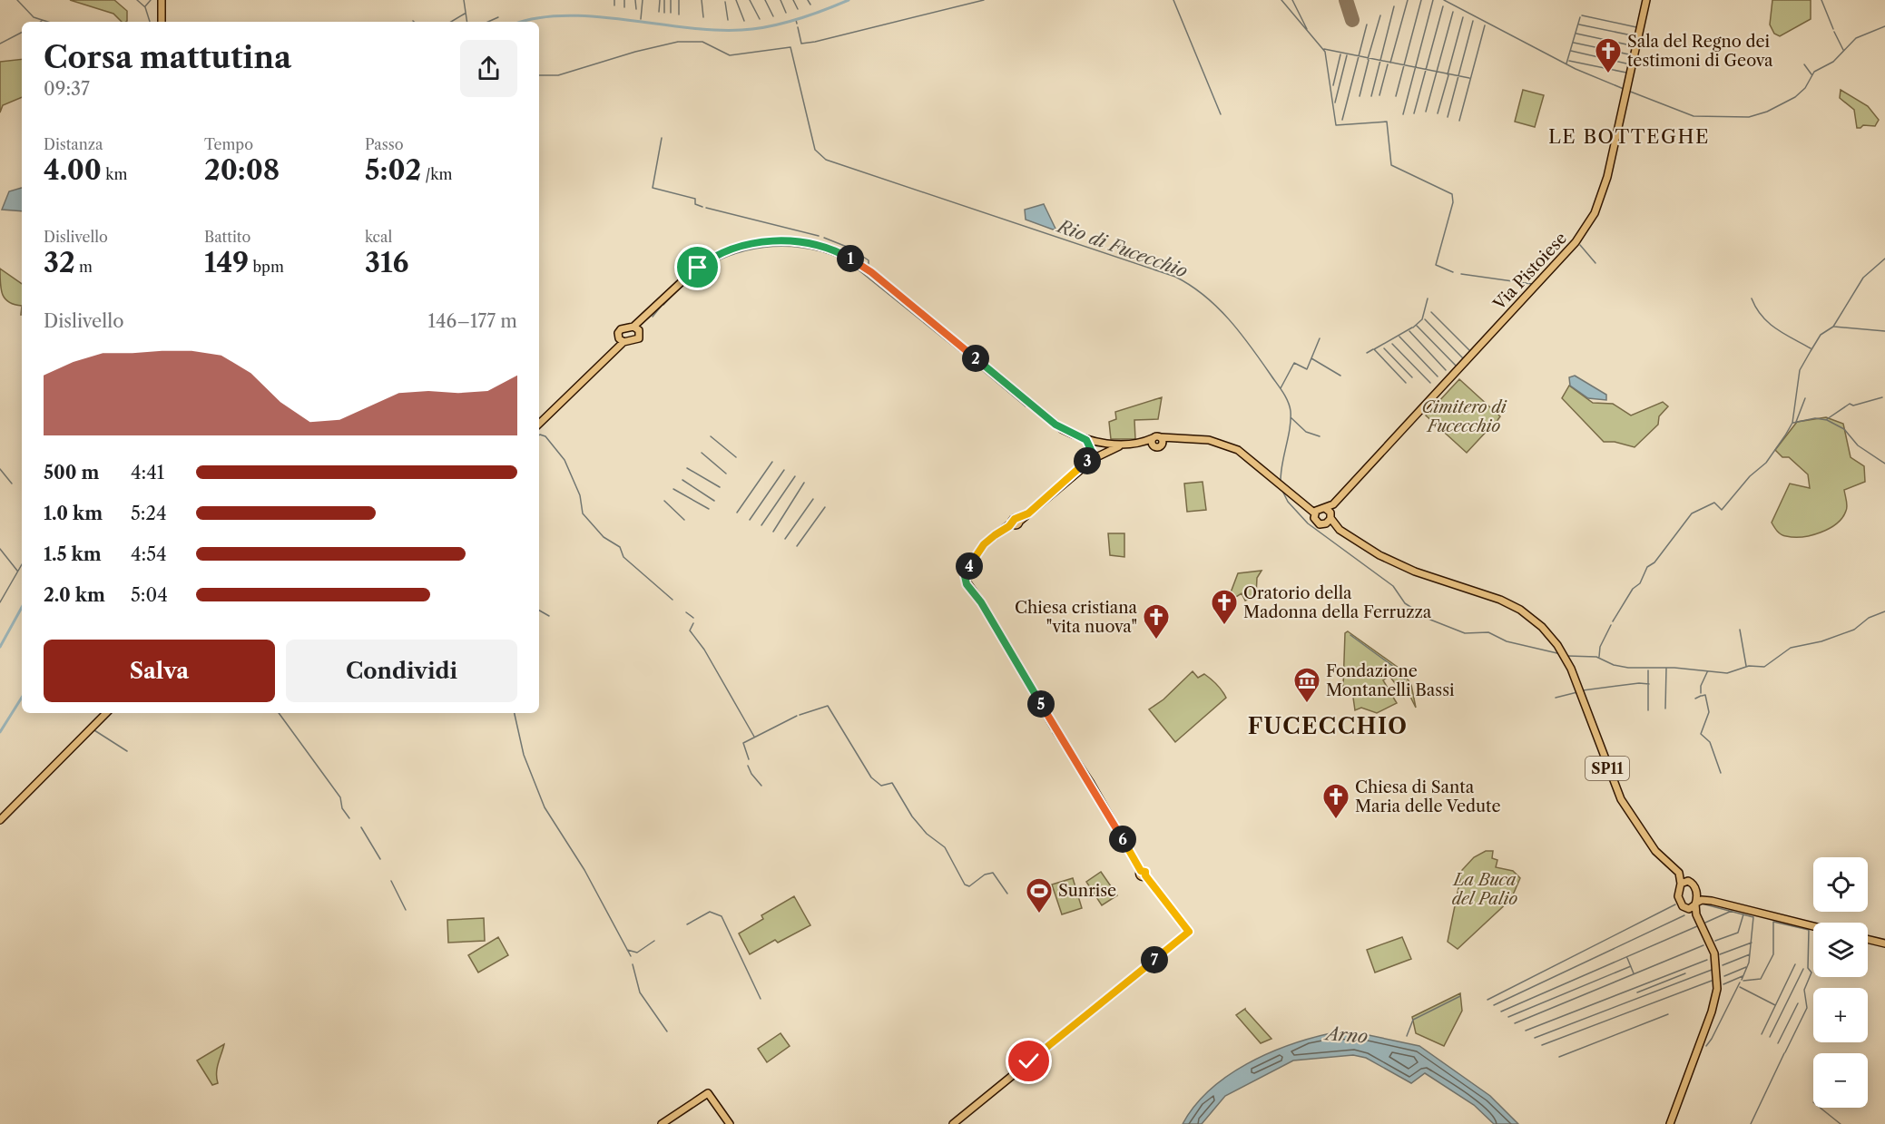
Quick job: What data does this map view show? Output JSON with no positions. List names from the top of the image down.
{
  "streets": {
    "main road": ["Via Pistoiese", "SP11"]
  },
  "districts": ["LE BOTTEGHE", "FUCECCHIO"],
  "water": ["Rio di Fucecchio", "Arno"],
  "parks": ["Cimitero di Fucecchio", "La Buca del Palio"],
  "places": {
    "church": [
      "Sala del Regno dei testimoni di Geova",
      "Oratorio della Madonna della Ferruzza",
      "Chiesa cristiana \"vita nuova\"",
      "Chiesa di Santa Maria delle Vedute"
    ],
    "museum": ["Fondazione Montanelli Bassi"],
    "sports": ["Sunrise"]
  },
  "page": {
    "heading": ["Corsa mattutina", "09:37"],
    "stats": [
      ["Distanza", "4.00 km"],
      ["Tempo", "20:08"],
      ["Passo", "5:02 /km"],
      ["Dislivello", "32 m"],
      ["Battito", "149 bpm"],
      ["kcal", "316"]
    ],
    "pins": [
      "1",
      "2",
      "3",
      "4",
      "5",
      "6",
      "7"
    ],
    "chart": ["Dislivello", "146–177 m"],
    "list": [
      {
        "name": "500 m",
        "note": "4:41"
      },
      {
        "name": "1.0 km",
        "note": "5:24"
      },
      {
        "name": "1.5 km",
        "note": "4:54"
      },
      {
        "name": "2.0 km",
        "note": "5:04"
      }
    ],
    "buttons": ["Salva", "Condividi"],
    "map_buttons": ["+", "−"]
  }
}
